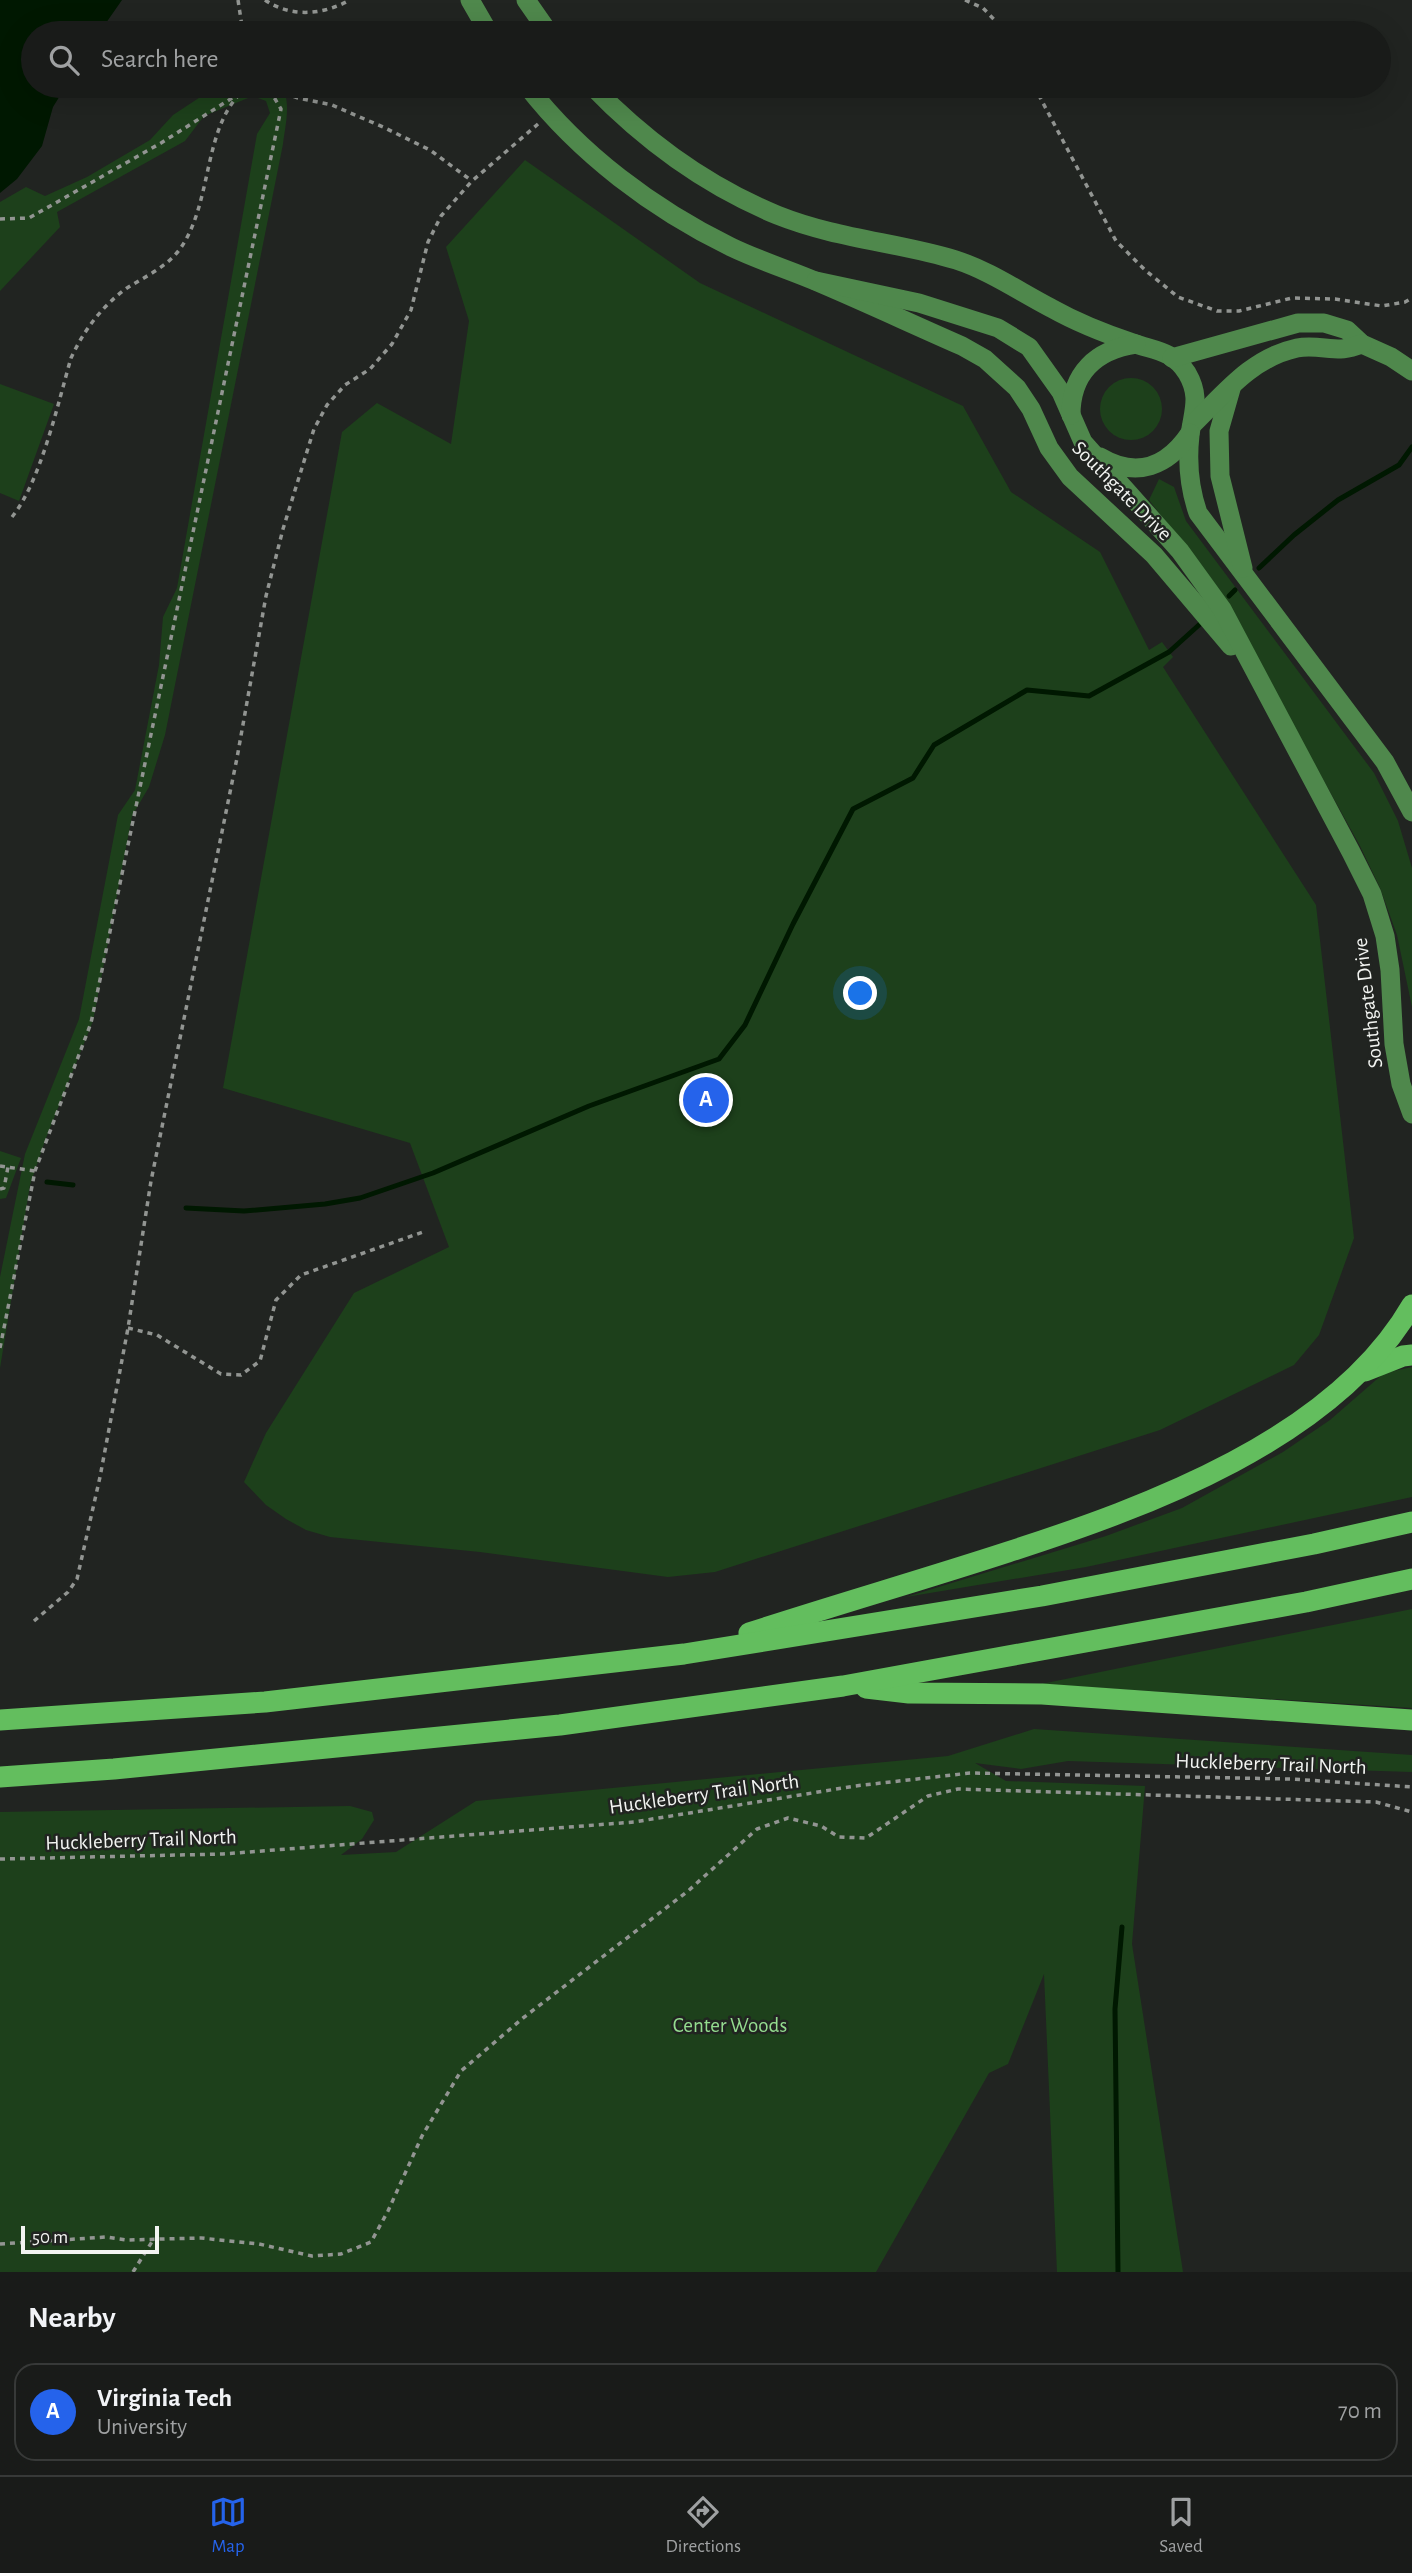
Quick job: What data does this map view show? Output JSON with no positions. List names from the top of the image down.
{
  "streets": {
    "main road": ["Southgate Drive"],
    "path": ["Huckleberry Trail North"]
  },
  "parks": ["Center Woods"],
  "scale_bar": "50 m",
  "page": {
    "search": "Search here",
    "pins": "A",
    "scale": "50 m",
    "heading": "Nearby",
    "list": [
      {
        "mark": "A",
        "name": "Virginia Tech",
        "note": "University",
        "value": "70 m"
      }
    ],
    "nav": ["Map", "Directions", "Saved"]
  }
}
